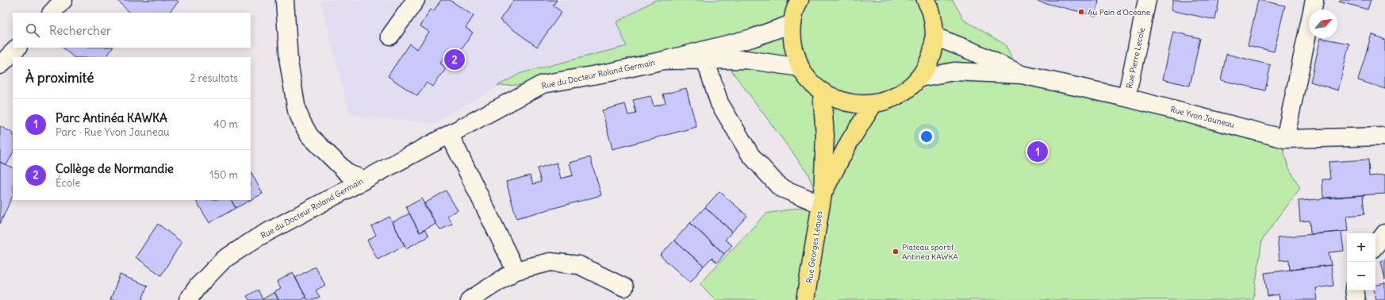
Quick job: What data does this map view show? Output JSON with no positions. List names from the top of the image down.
{
  "streets": {
    "main road": ["Rue Georges Lèques"],
    "street": ["Rue Pierre Lecole", "Rue du Docteur Roland Germain", "Rue Yvon Jauneau"]
  },
  "crossings": [
    ["Rue Pierre Lecole", "Rue Yvon Jauneau"]
  ],
  "places": ["Au Pain d'Océane", "Plateau sportif Antinéa KAWKA"],
  "north": "top right",
  "page": {
    "search": "Rechercher",
    "pins": ["2", "1"],
    "heading": ["À proximité", "2 résultats"],
    "list": [
      {
        "mark": "1",
        "name": "Parc Antinéa KAWKA",
        "note": "Parc · Rue Yvon Jauneau",
        "value": "40 m"
      },
      {
        "mark": "2",
        "name": "Collège de Normandie",
        "note": "École",
        "value": "150 m"
      }
    ],
    "map_buttons": ["+", "−"]
  }
}
